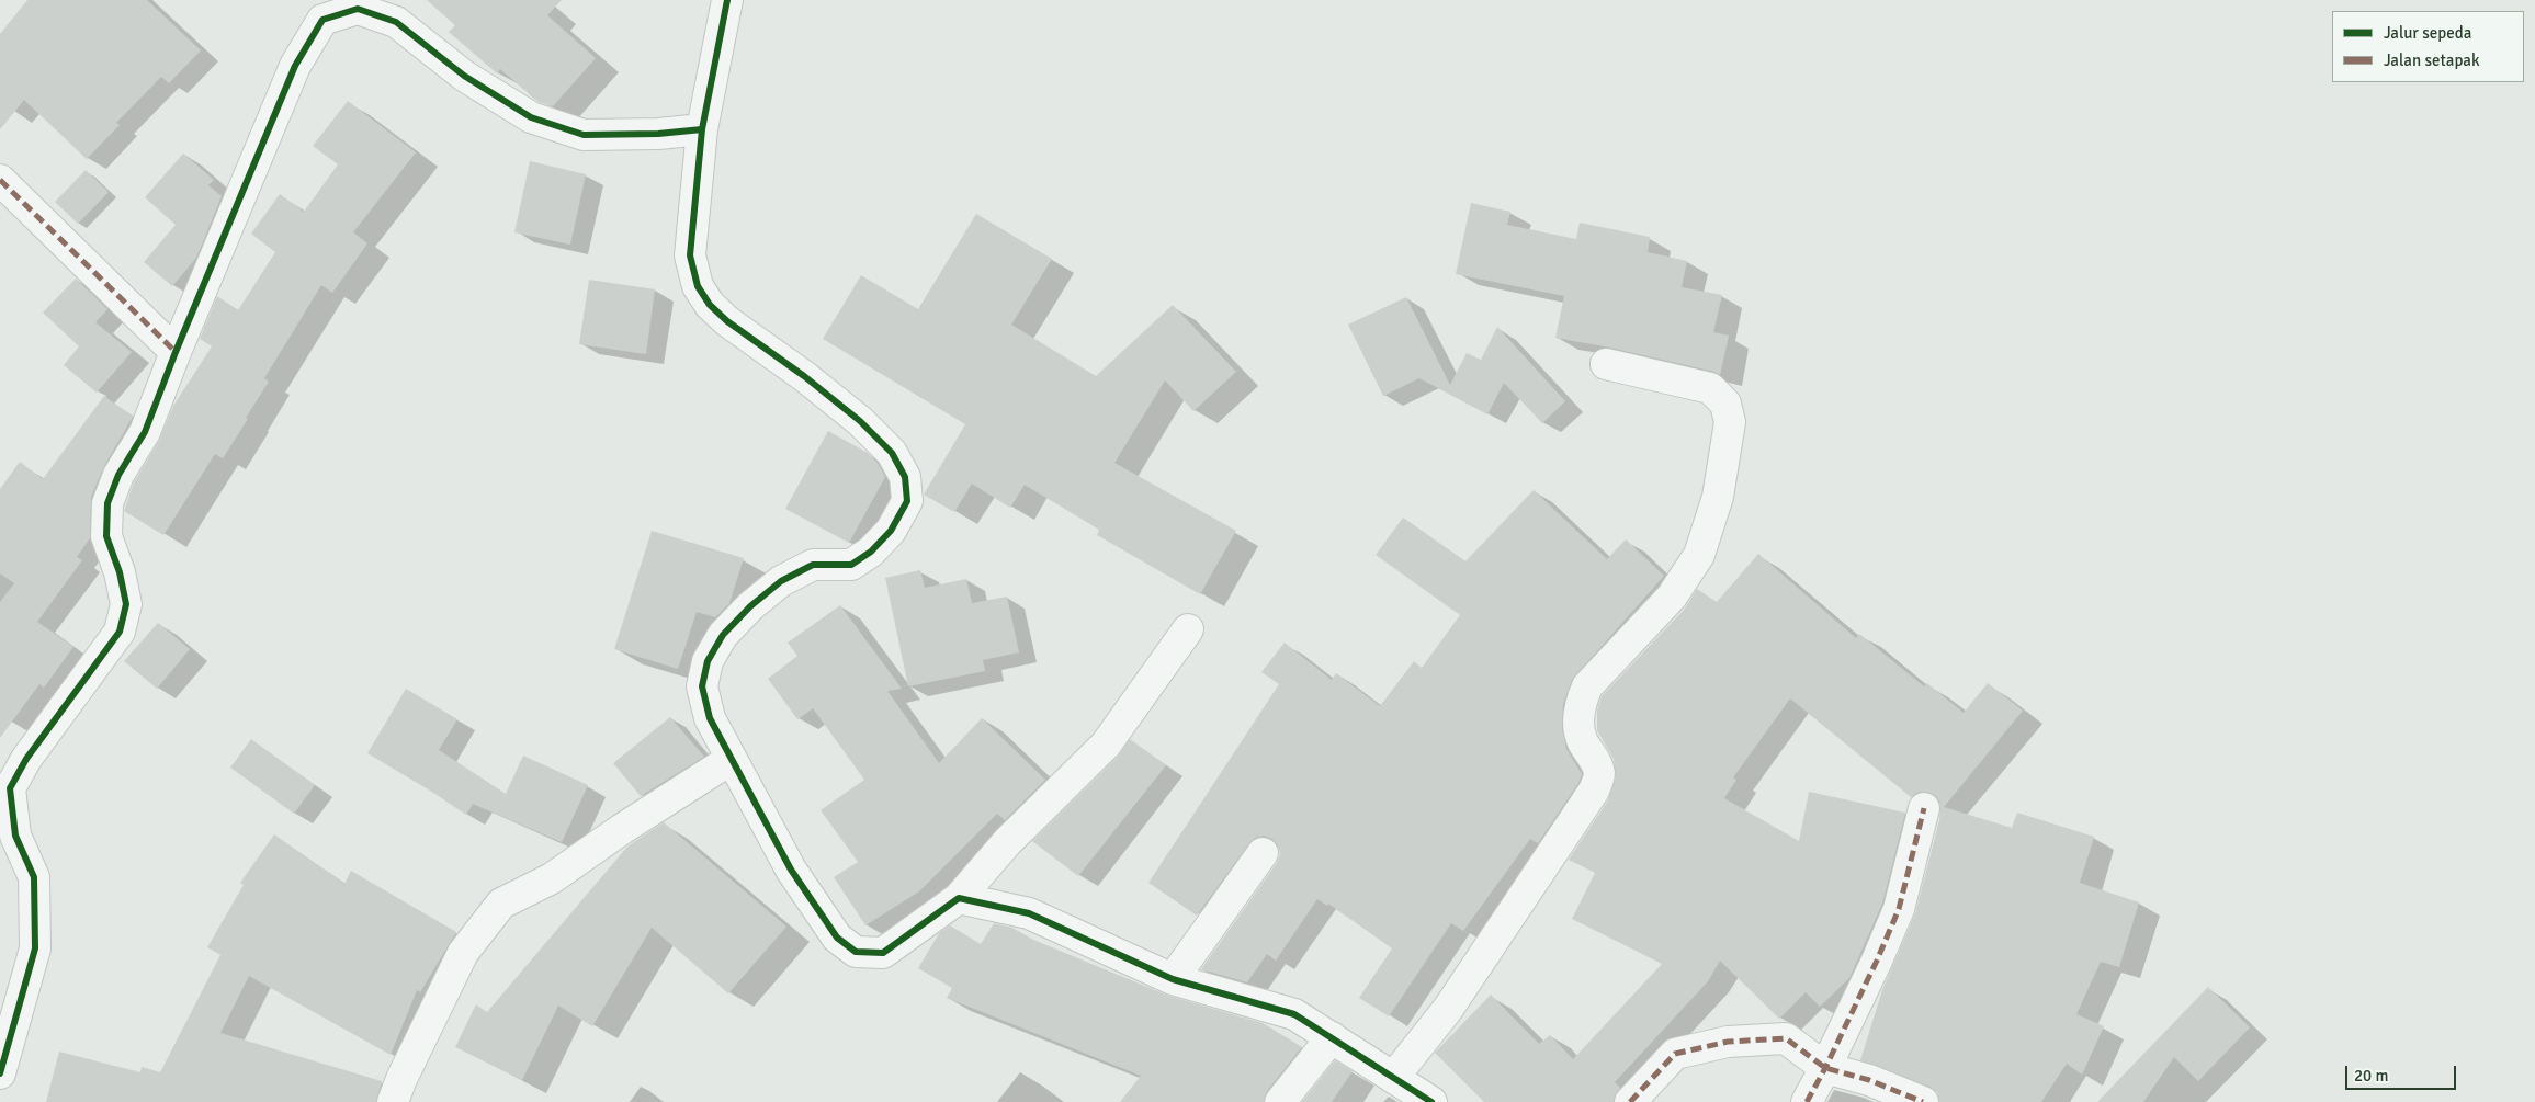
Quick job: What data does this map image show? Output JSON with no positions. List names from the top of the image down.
{
  "legend": ["Jalur sepeda", "Jalan setapak"],
  "scale_bar": "20 m"
}
